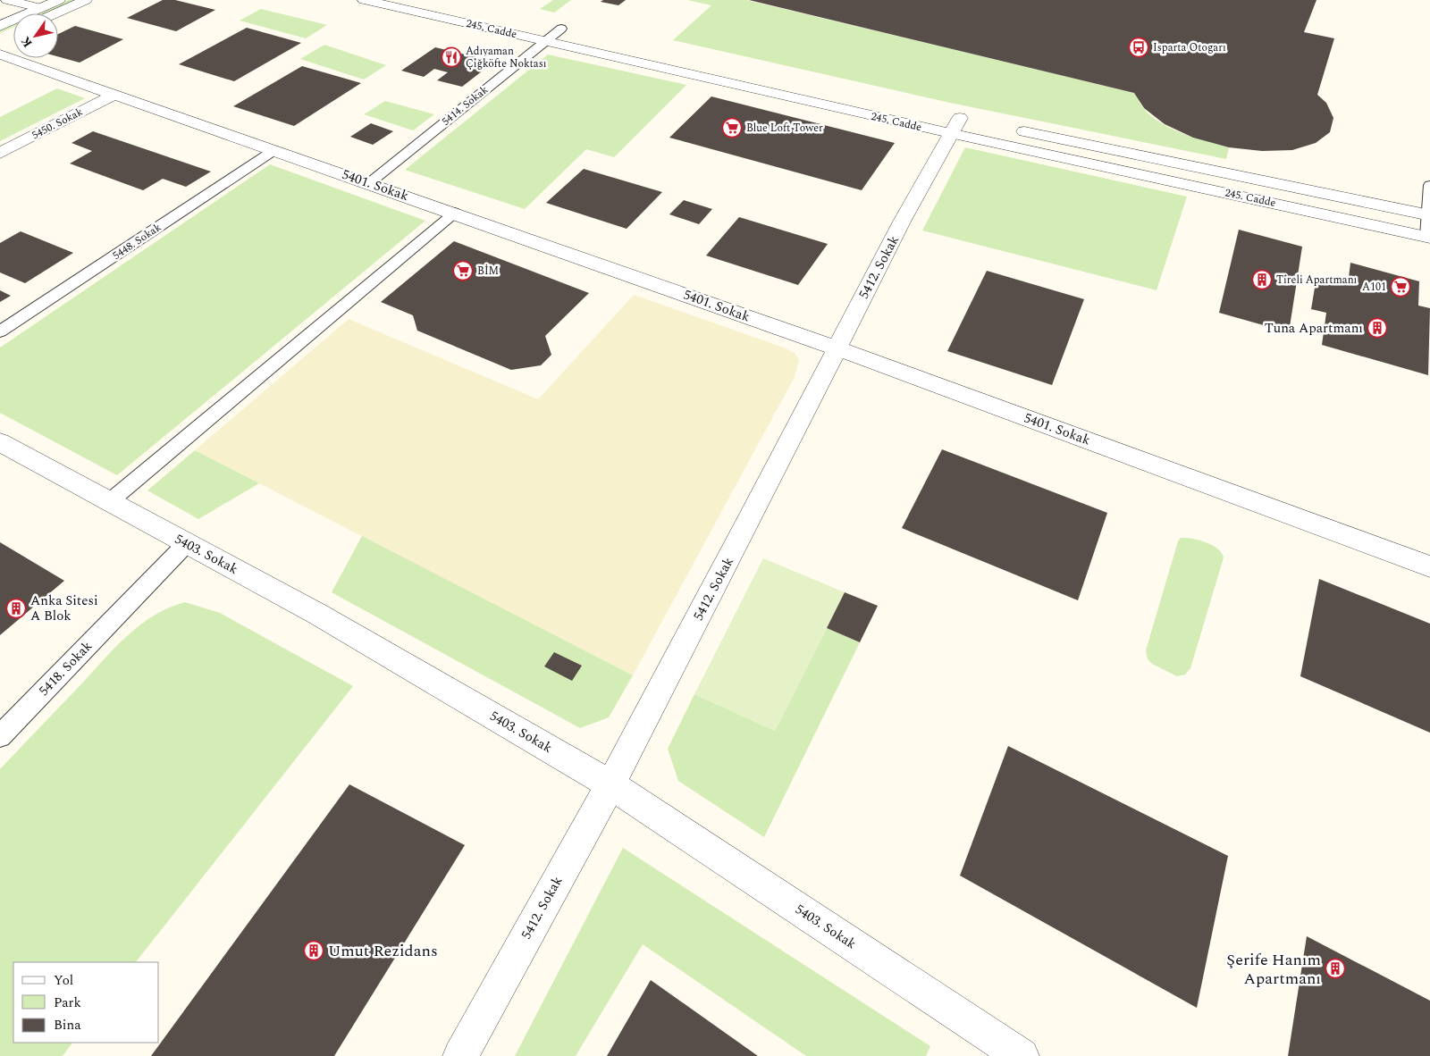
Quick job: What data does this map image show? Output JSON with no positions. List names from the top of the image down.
{
  "streets": {
    "street": [
      "245. Cadde",
      "5450. Sokak",
      "5401. Sokak",
      "5412. Sokak",
      "5403. Sokak"
    ],
    "lane": ["5414. Sokak", "5448. Sokak", "5418. Sokak"]
  },
  "crossings": [
    ["245. Cadde", "5414. Sokak"],
    ["245. Cadde", "5412. Sokak"],
    ["5414. Sokak", "5401. Sokak"],
    ["5450. Sokak", "5401. Sokak"],
    ["5401. Sokak", "5448. Sokak"],
    ["5401. Sokak", "5412. Sokak"],
    ["5412. Sokak", "5403. Sokak"],
    ["5403. Sokak", "5418. Sokak"]
  ],
  "places": {
    "bus stop": ["Isparta Otogarı"],
    "restaurant": ["Adıyaman Çiğköfte Noktası"],
    "supermarket": ["Blue Loft Tower", "BİM", "A101"],
    "building": [
      "Tireli Apartmanı",
      "Tuna Apartmanı",
      "Anka Sitesi A Blok",
      "Umut Rezidans",
      "Şerife Hanım Apartmanı"
    ]
  },
  "legend": ["Yol", "Park", "Bina"],
  "north": "bottom left"
}
